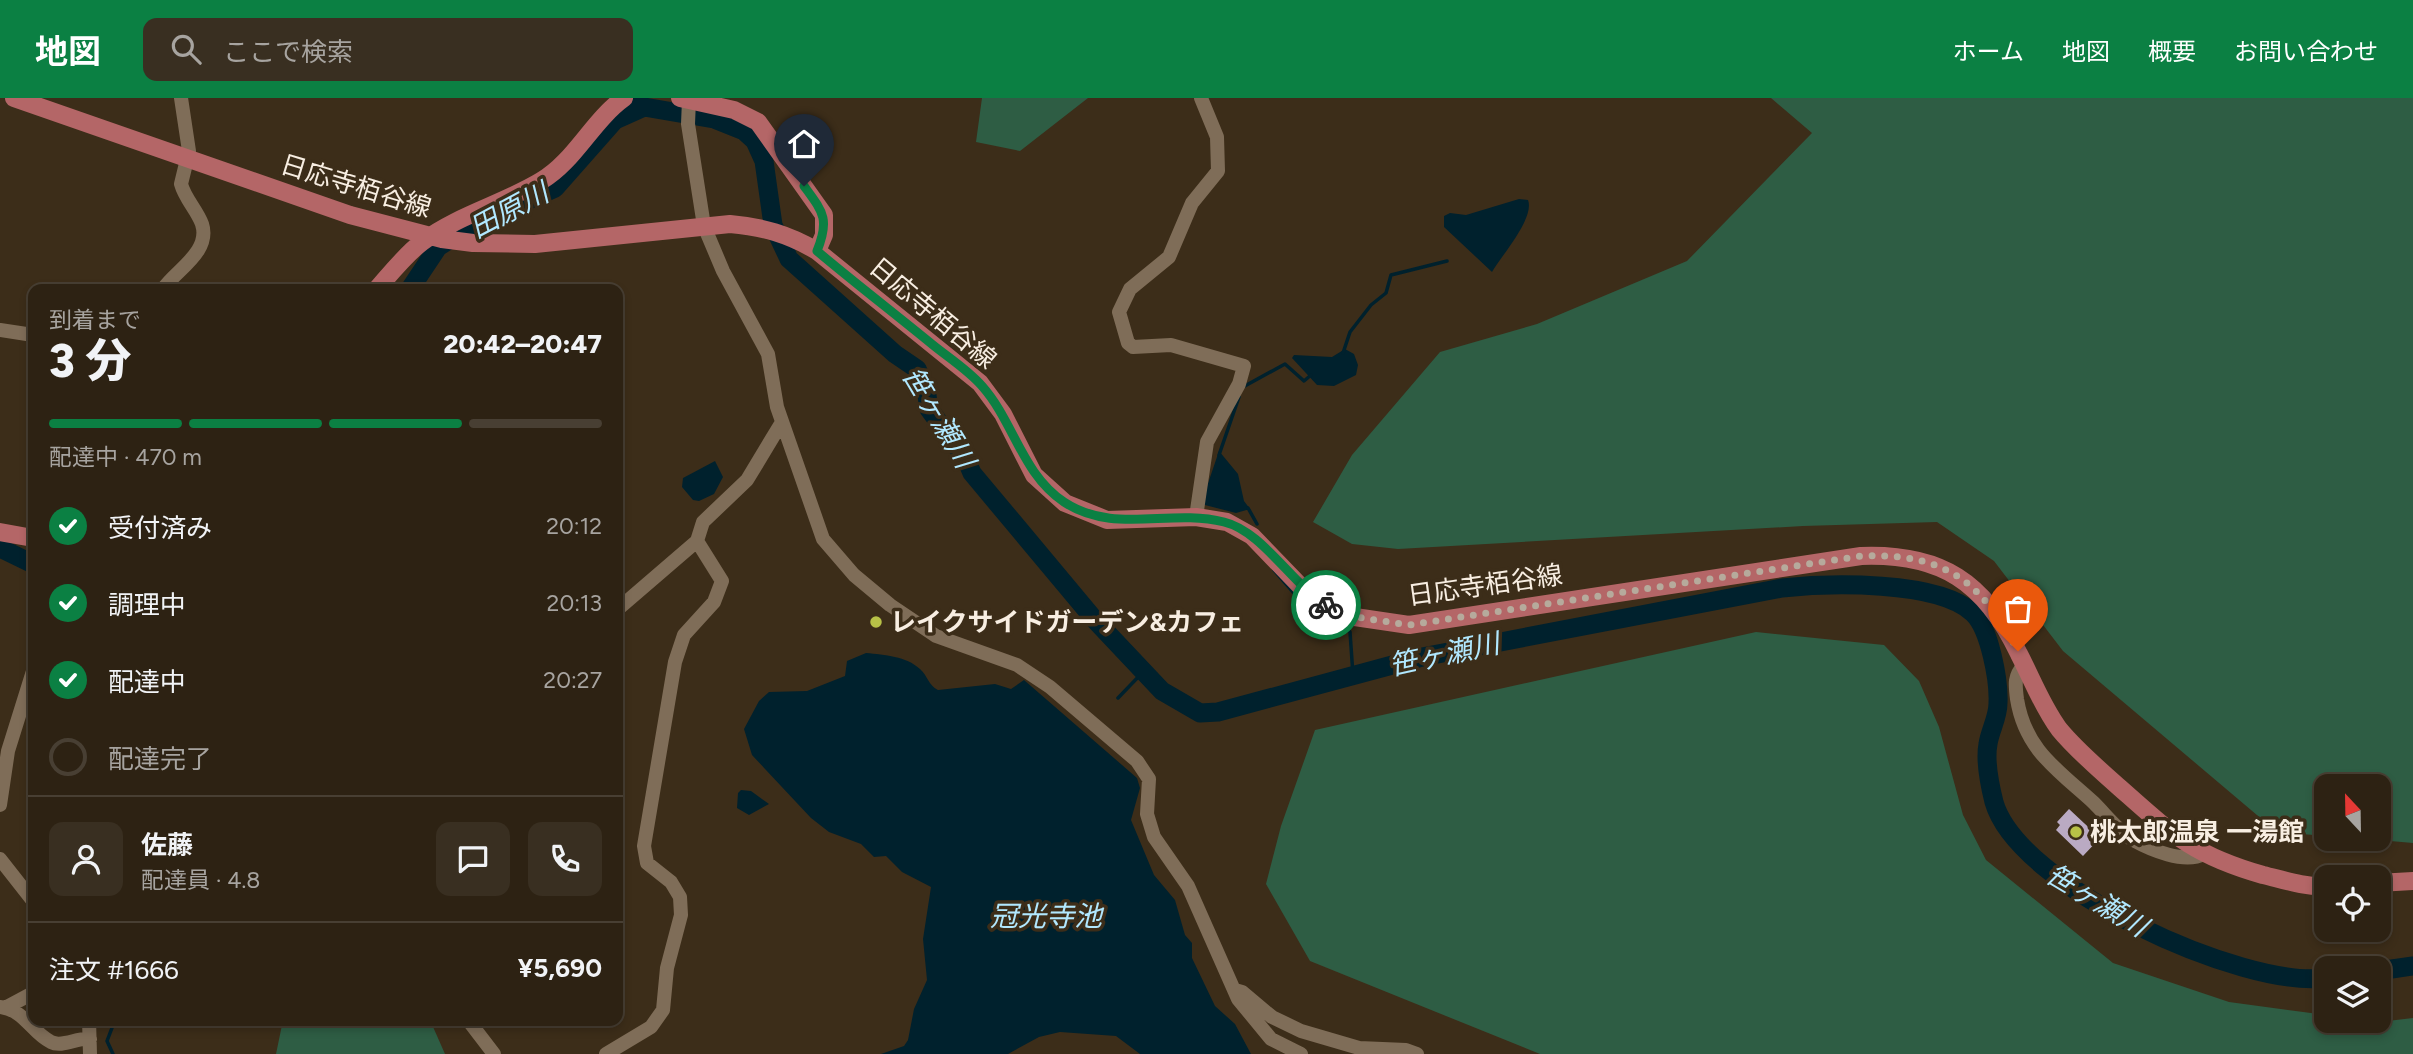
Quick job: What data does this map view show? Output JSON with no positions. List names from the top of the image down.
{
  "streets": {
    "main road": ["日応寺栢谷線"]
  },
  "water": ["田原川", "笹ヶ瀬川", "冠光寺池"],
  "places": ["レイクサイドガーデン&カフェ", "桃太郎温泉 一湯館"],
  "north": "top",
  "page": {
    "header": "地図",
    "search": "ここで検索",
    "nav": [
      "ホーム",
      "地図",
      "概要",
      "お問い合わせ"
    ],
    "heading": ["3 分", "到着まで", "20:42–20:47"],
    "panel": [
      "佐藤",
      "配達員 · 4.8",
      "注文 #1666",
      "¥5,690"
    ],
    "bar": "配達中 · 470 m",
    "list": [
      ["受付済み", "20:12"],
      ["調理中", "20:13"],
      ["配達中", "20:27"],
      "配達完了"
    ]
  }
}
